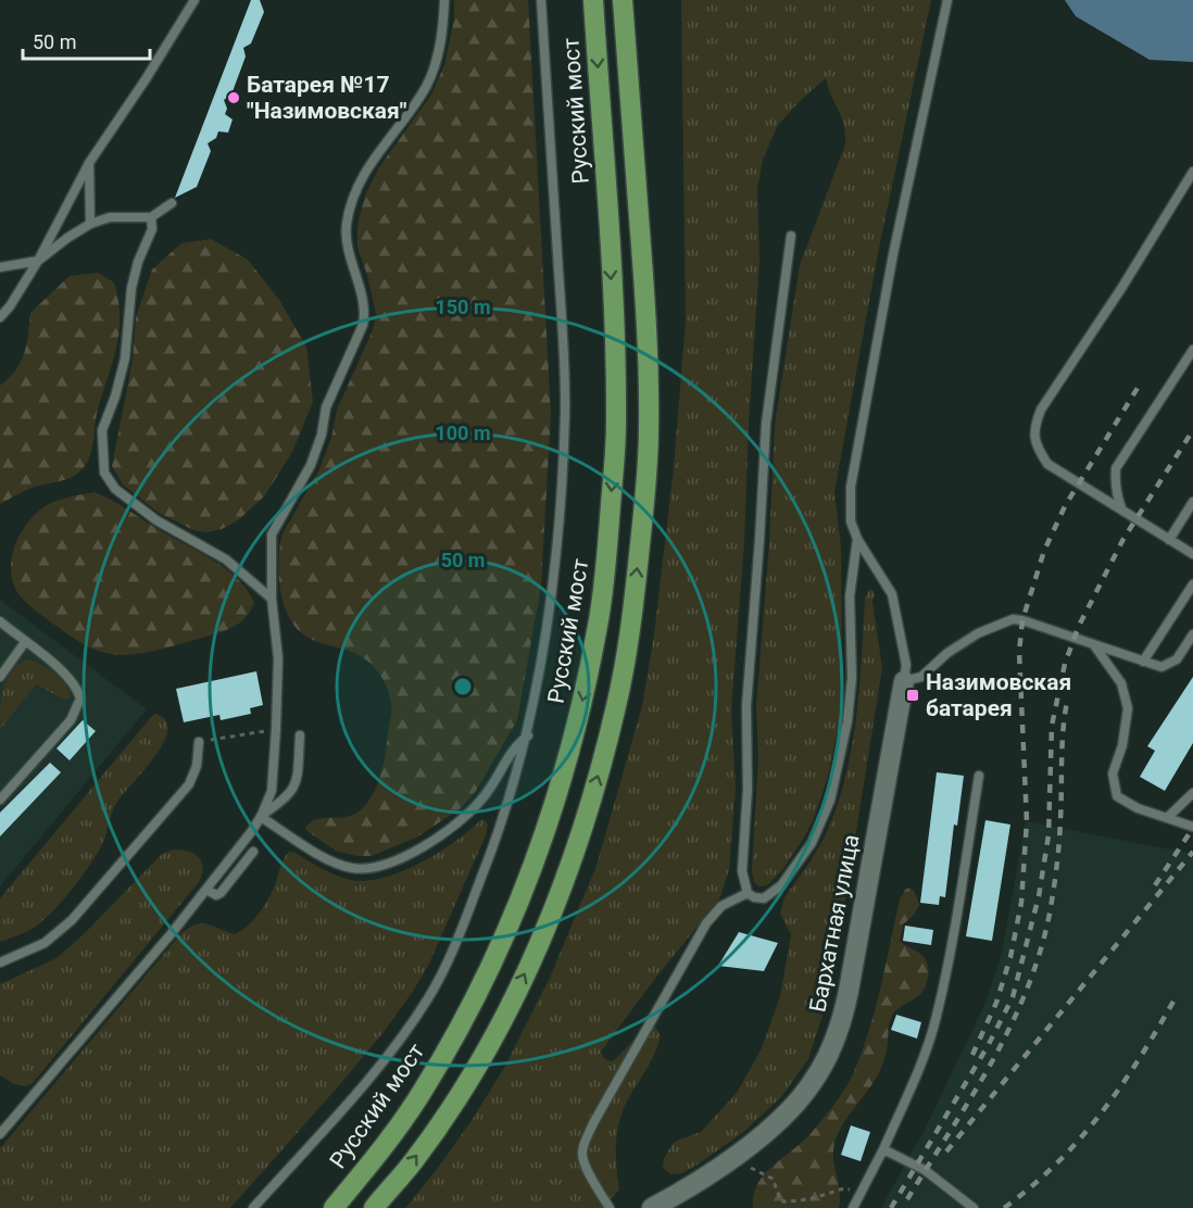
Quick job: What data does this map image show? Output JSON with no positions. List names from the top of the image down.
{
  "streets": {
    "main road": ["Русский мост"],
    "street": ["Бархатная улица"]
  },
  "places": {
    "other": ["Батарея №17 \"Назимовская\""],
    "transit": ["Назимовская батарея"]
  },
  "scale_bar": "50 m",
  "rings": ["150 m", "100 m", "50 m"]
}
